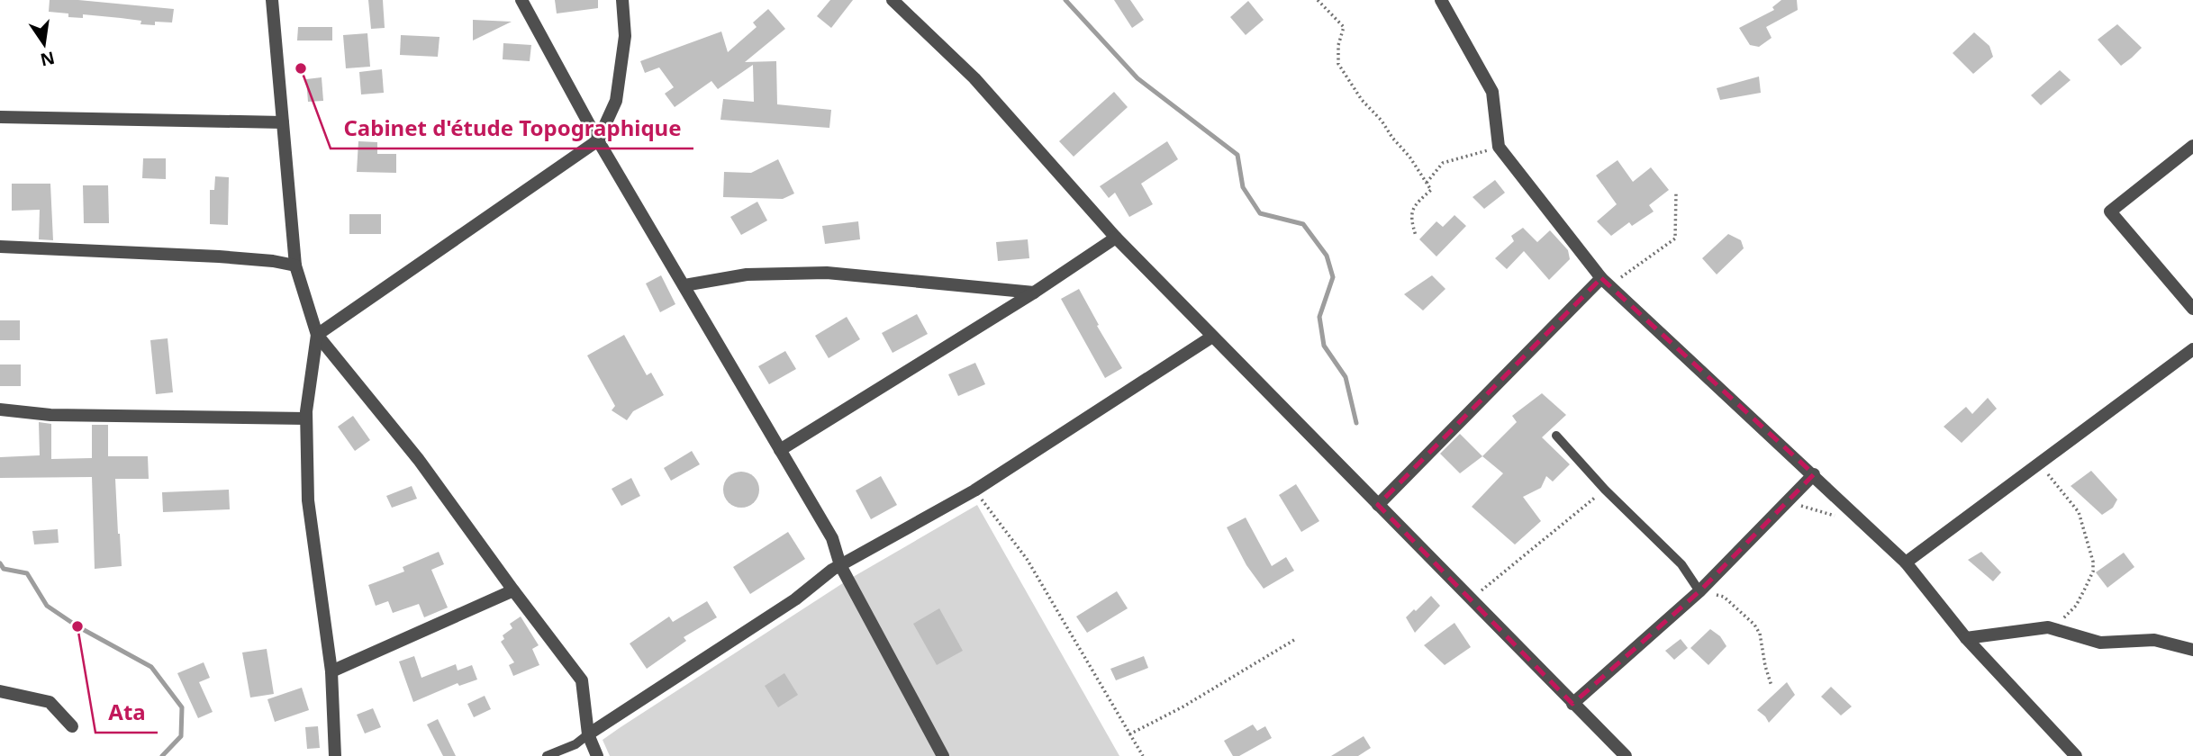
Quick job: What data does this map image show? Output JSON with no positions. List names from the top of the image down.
{
  "places": ["Cabinet d'étude Topographique", "Ata"],
  "north": "bottom"
}
